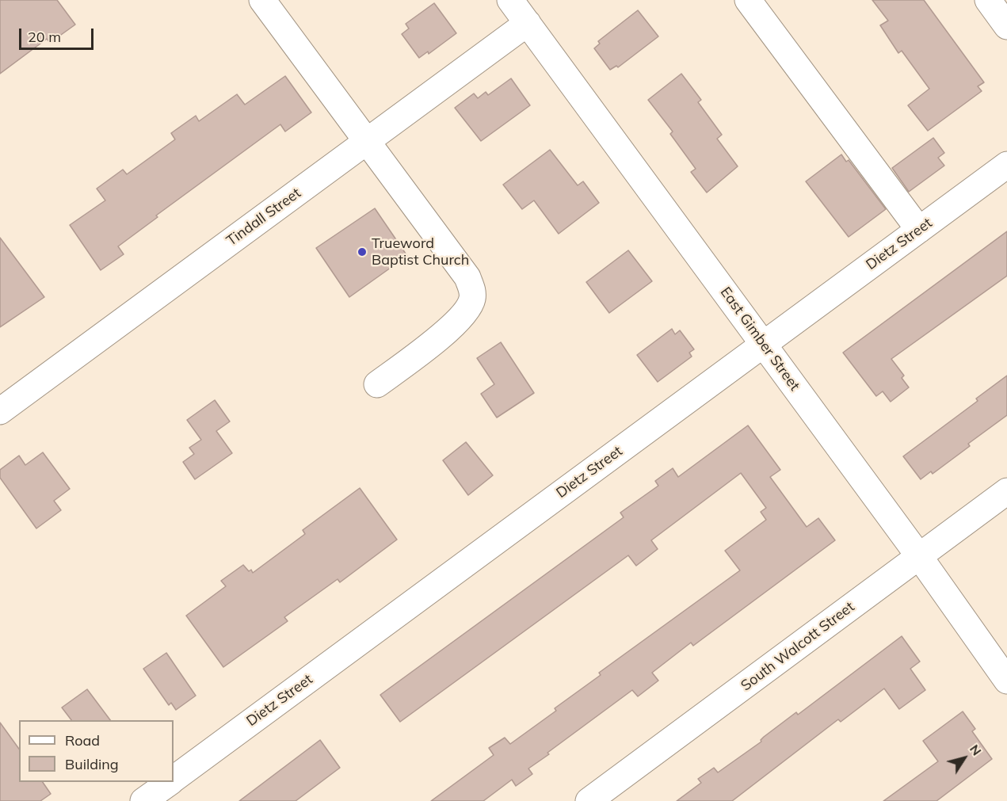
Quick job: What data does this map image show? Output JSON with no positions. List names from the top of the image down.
{
  "streets": {
    "street": [
      "Tindall Street",
      "Dietz Street",
      "East Gimber Street",
      "South Walcott Street"
    ]
  },
  "crossings": [
    ["Tindall Street", "East Gimber Street"],
    ["Dietz Street", "East Gimber Street"],
    ["East Gimber Street", "South Walcott Street"]
  ],
  "places": ["Trueword Baptist Church"],
  "legend": ["Road", "Building"],
  "scale_bar": "20 m",
  "north": "top right"
}
